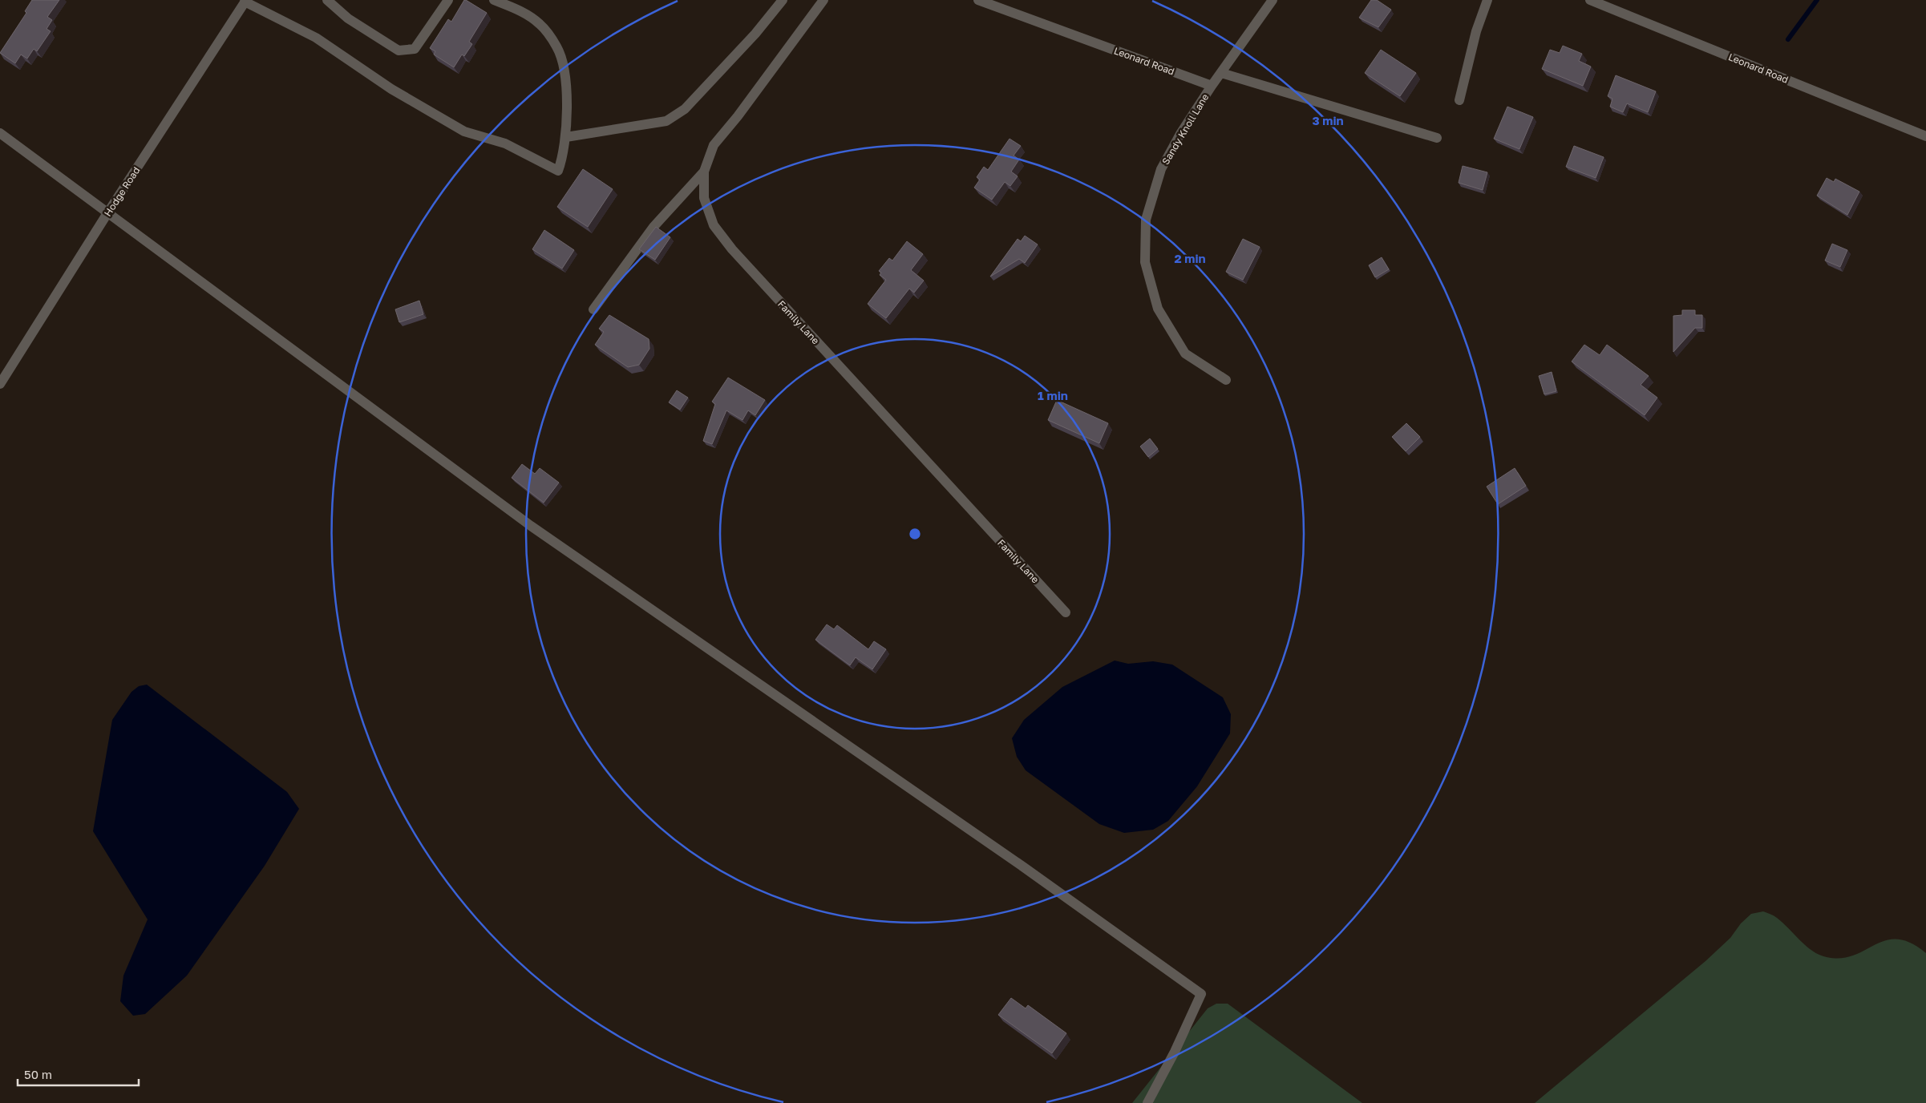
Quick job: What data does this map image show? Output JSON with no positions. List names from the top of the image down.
{
  "streets": {
    "street": [
      "Leonard Road",
      "Sandy Knoll Lane",
      "Hodge Road",
      "Family Lane"
    ]
  },
  "crossings": [
    ["Leonard Road", "Sandy Knoll Lane"]
  ],
  "scale_bar": "50 m",
  "rings": ["3 min", "2 min", "1 min"]
}
